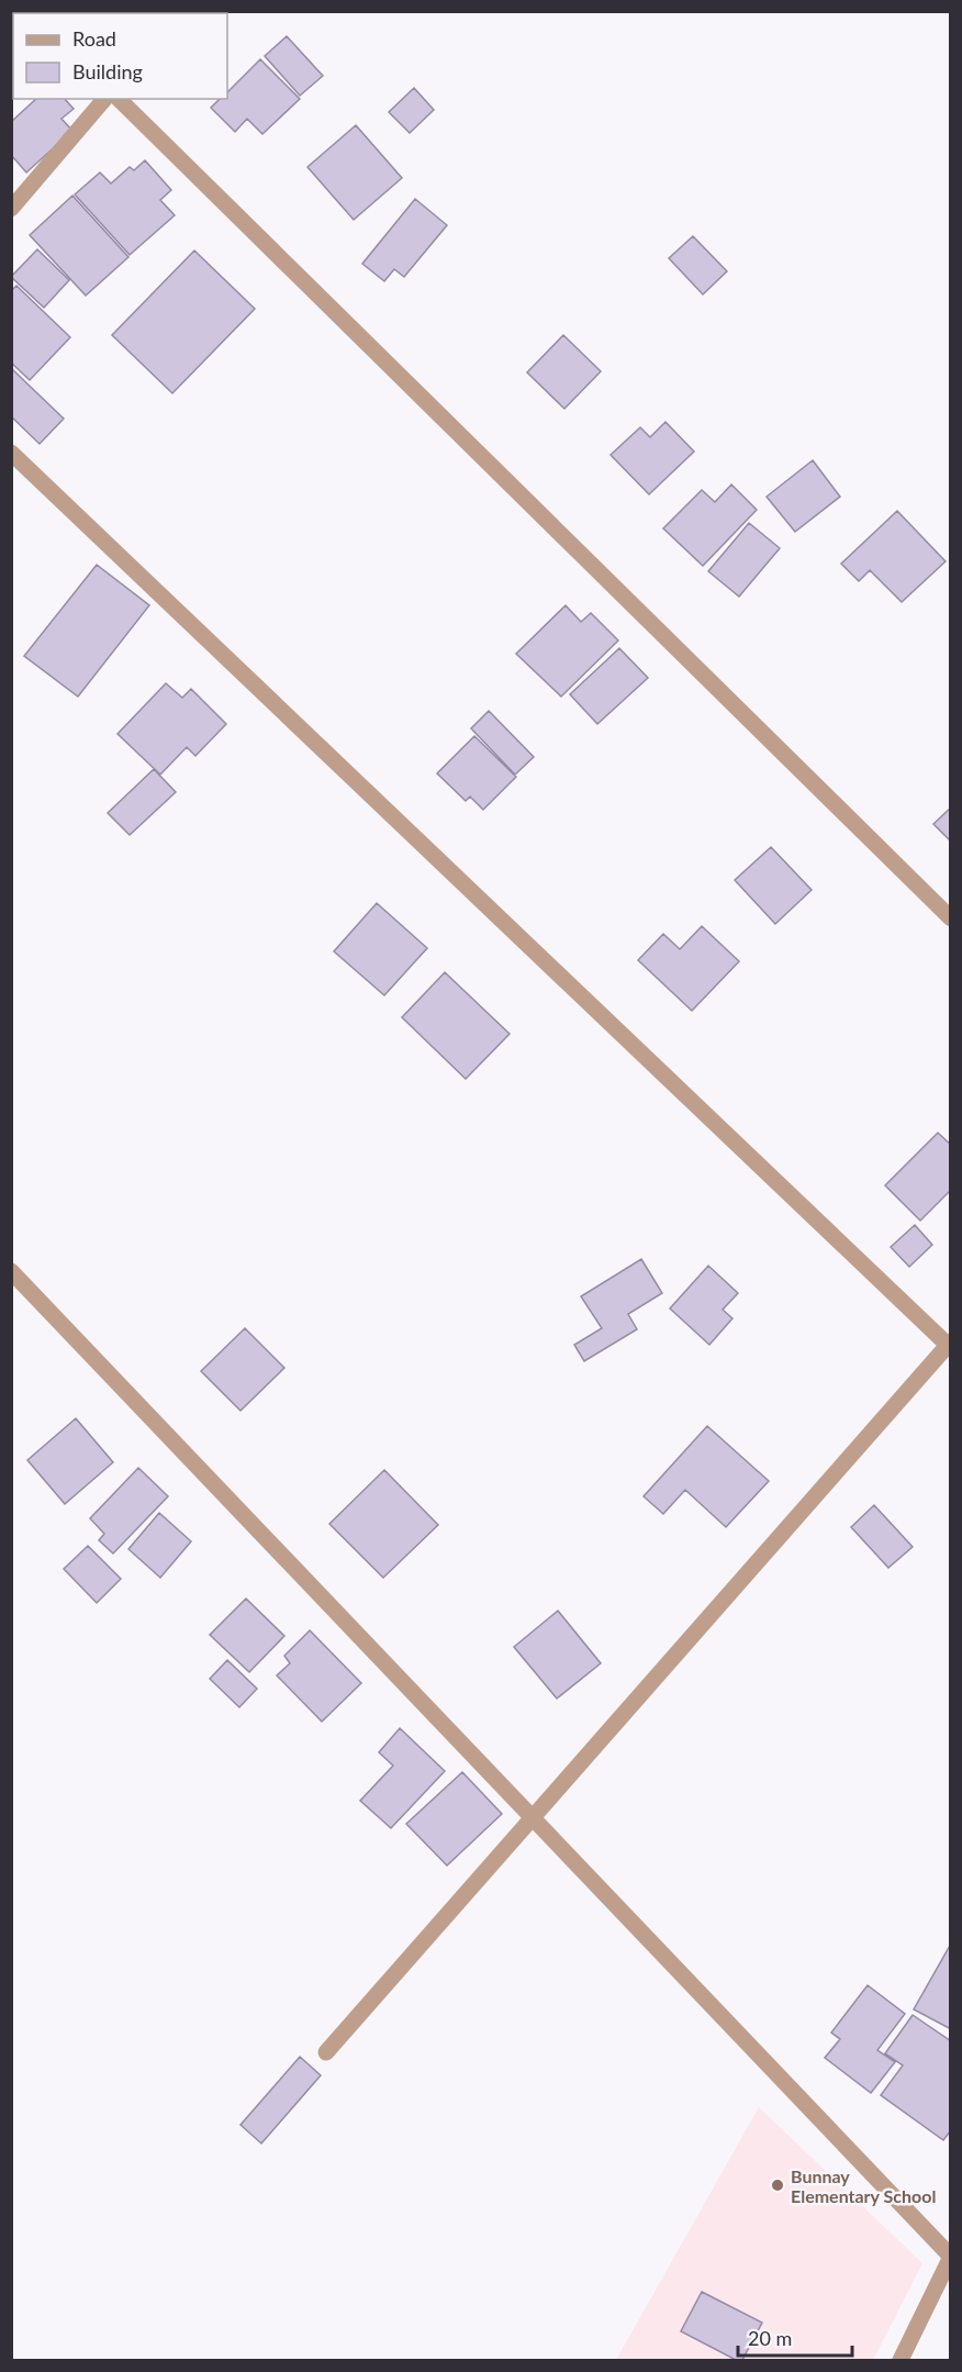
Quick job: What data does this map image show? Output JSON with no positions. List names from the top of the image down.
{
  "places": ["Bunnay Elementary School"],
  "legend": ["Road", "Building"],
  "scale_bar": "20 m"
}
